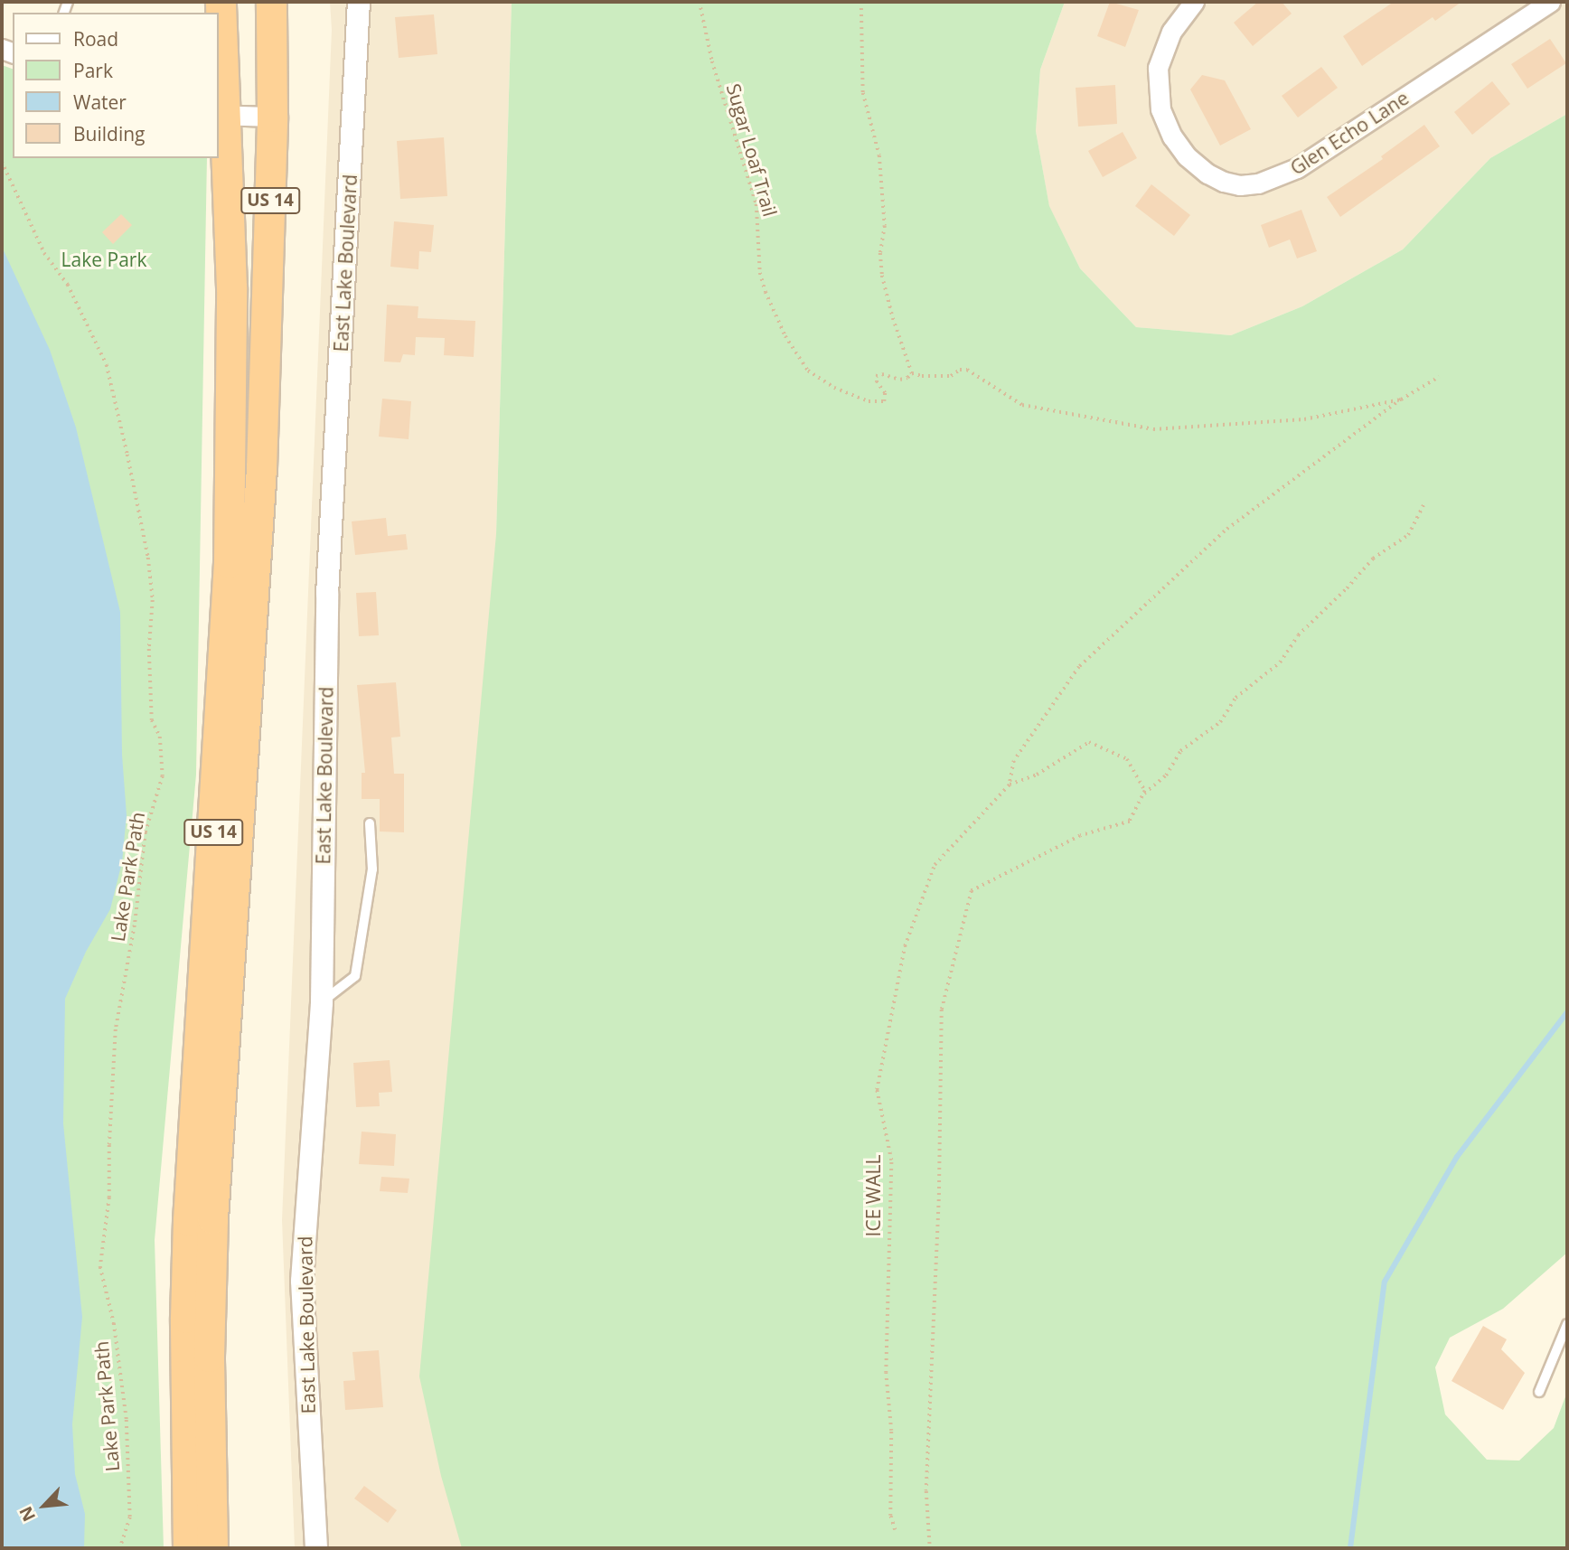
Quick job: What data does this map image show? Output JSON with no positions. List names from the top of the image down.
{
  "streets": {
    "highway": ["US 14"],
    "street": ["Glen Echo Lane", "East Lake Boulevard"],
    "path": ["Sugar Loaf Trail", "Lake Park Path", "ICE WALL"]
  },
  "parks": ["Lake Park"],
  "legend": [
    "Road",
    "Park",
    "Water",
    "Building"
  ],
  "north": "bottom left"
}
